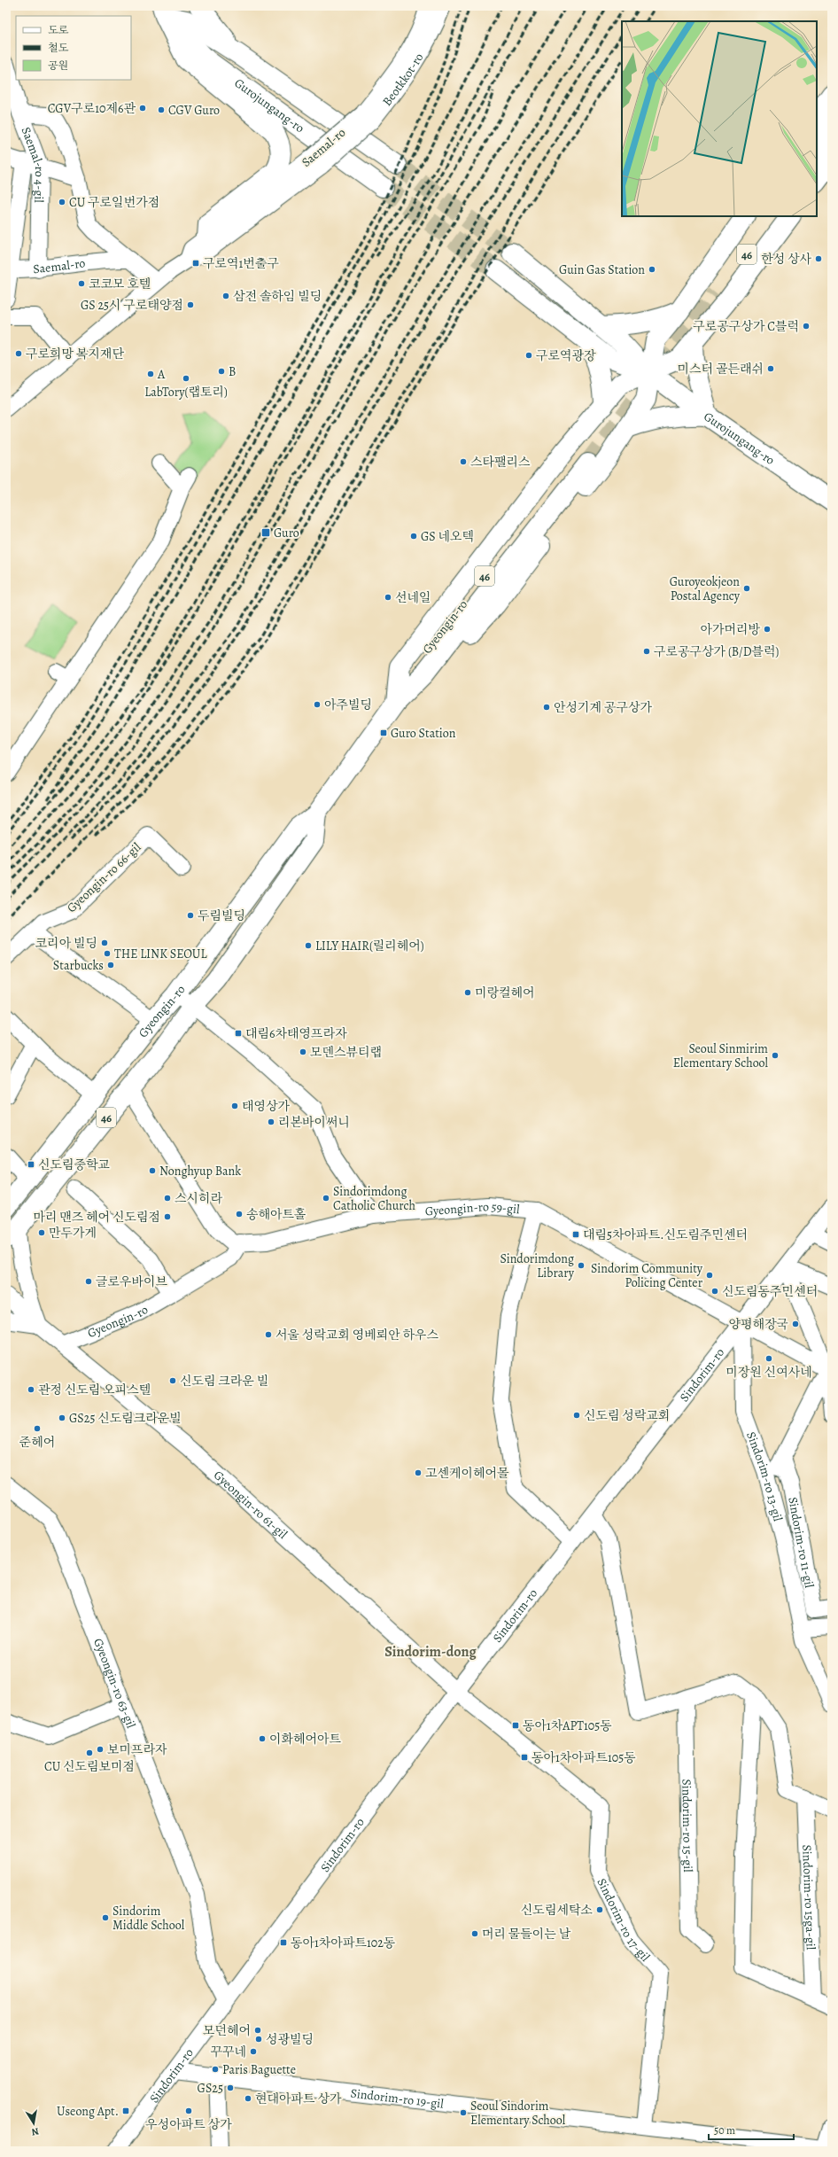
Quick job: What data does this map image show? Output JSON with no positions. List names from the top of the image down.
{
  "streets": {
    "main road": ["Gurojungang-ro", "46", "Gyeongin-ro"],
    "street": [
      "Beotkkot-ro",
      "Saemal-ro",
      "Saemal-ro 4-gil",
      "Gyeongin-ro 66-gil",
      "Gyeongin-ro 59-gil",
      "Sindorim-ro",
      "Sindorim-ro 13-gil",
      "Gyeongin-ro 61-gil",
      "Sindorim-ro 11-gil",
      "Gyeongin-ro 63-gil",
      "Sindorim-ro 15-gil",
      "Sindorim-ro 15ga-gil",
      "Sindorim-ro 17-gil",
      "Sindorim-ro 19-gil"
    ]
  },
  "crossings": [
    ["Beotkkot-ro", "Saemal-ro"],
    ["Saemal-ro", "Saemal-ro 4-gil"],
    ["46", "Gyeongin-ro"],
    ["Gyeongin-ro", "Gyeongin-ro 61-gil"],
    ["Gyeongin-ro 59-gil", "Sindorim-ro"],
    ["Gyeongin-ro 59-gil", "Sindorim-ro 13-gil"],
    ["Sindorim-ro", "Sindorim-ro 13-gil"],
    ["Sindorim-ro", "Gyeongin-ro 61-gil"],
    ["Sindorim-ro", "Gyeongin-ro 63-gil"],
    ["Sindorim-ro", "Sindorim-ro 17-gil"],
    ["Sindorim-ro", "Sindorim-ro 19-gil"],
    ["Gyeongin-ro 61-gil", "Sindorim-ro 17-gil"],
    ["Sindorim-ro 17-gil", "Sindorim-ro 19-gil"]
  ],
  "districts": ["Sindorim-dong"],
  "places": {
    "other": [
      "CGV구로10제6관",
      "CGV Guro",
      "CU 구로일번가점",
      "한성 상사",
      "Guin Gas Station",
      "코코모 호텔",
      "삼전 솔하임 빌딩",
      "GS 25시 구로태양점",
      "구로공구상가 C블럭",
      "구로희망 복지재단",
      "구로역광장",
      "미스터 골든래쉬",
      "B",
      "A",
      "LabTory(랩토리)",
      "스타팰리스",
      "GS 네오텍",
      "Guroyeokjeon Postal Agency",
      "선네일",
      "아가머리방",
      "구로공구상가 (B/D블럭)",
      "아주빌딩",
      "안성기계 공구상가",
      "두림빌딩",
      "코리아 빌딩",
      "LILY HAIR(릴리헤어)",
      "THE LINK SEOUL",
      "Starbucks",
      "미랑컬헤어",
      "모덴스뷰티랩",
      "Seoul Sinmirim Elementary School",
      "태영상가",
      "리본바이써니",
      "Nonghyup Bank",
      "스시히라",
      "Sindorimdong Catholic Church",
      "송해아트홀",
      "마리 맨즈 헤어 신도림점",
      "만두가게",
      "Sindorimdong Library",
      "Sindorim Community Policing Center",
      "글로우바이브",
      "신도림동주민센터",
      "양평해장국",
      "서울 성락교회 영베뢰안 하우스",
      "미장원 신여사네",
      "신도림 크라운 빌",
      "관정 신도림 오피스텔",
      "신도림 성락교회",
      "GS25 신도림크라운빌",
      "준헤어",
      "고센케이헤어몰",
      "이화헤어아트",
      "보미프라자",
      "CU 신도림보미점",
      "신도림세탁소",
      "Sindorim Middle School",
      "머리 물들이는 날",
      "모던헤어",
      "성광빌딩",
      "꾸꾸네",
      "Paris Baguette",
      "GS25",
      "현대아파트 상가",
      "우성아파트 상가",
      "Seoul Sindorim Elementary School"
    ],
    "transit": [
      "구로역1번출구",
      "Guro",
      "Guro Station",
      "대림6차태영프라자",
      "신도림중학교",
      "대림5차아파트.신도림주민센터",
      "동아1차APT105동",
      "동아1차아파트105동",
      "동아1차아파트102동",
      "Useong Apt."
    ]
  },
  "legend": ["도로", "철도", "공원"],
  "scale_bar": "50 m",
  "north": "bottom"
}
